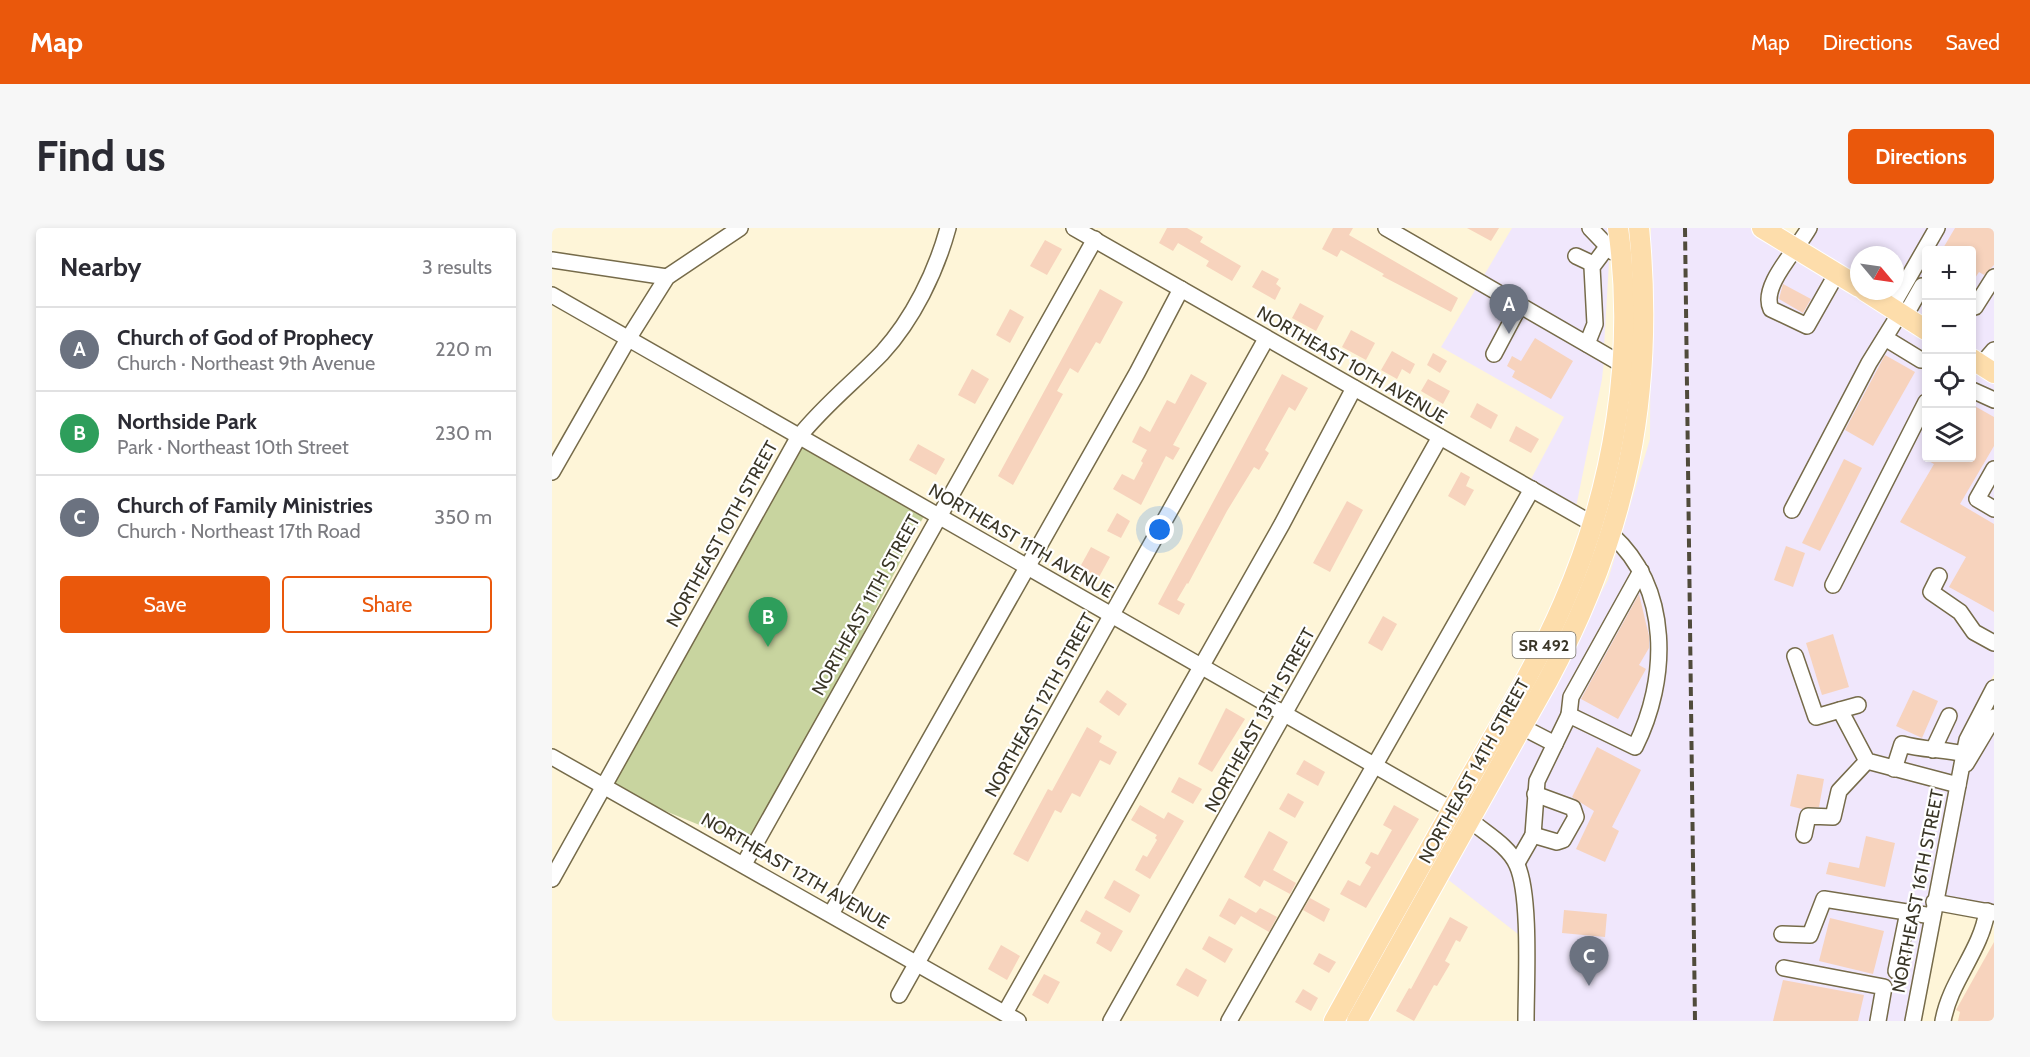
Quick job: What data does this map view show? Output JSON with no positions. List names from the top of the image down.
{
  "streets": {
    "main road": ["SR 492", "NORTHEAST 14TH STREET"],
    "street": [
      "NORTHEAST 10TH AVENUE",
      "NORTHEAST 10TH STREET",
      "NORTHEAST 11TH AVENUE",
      "NORTHEAST 11TH STREET",
      "NORTHEAST 12TH STREET",
      "NORTHEAST 13TH STREET",
      "NORTHEAST 12TH AVENUE",
      "NORTHEAST 16TH STREET"
    ]
  },
  "crossings": [
    ["NORTHEAST 10TH AVENUE", "NORTHEAST 11TH STREET"],
    ["NORTHEAST 10TH AVENUE", "NORTHEAST 12TH STREET"],
    ["NORTHEAST 10TH AVENUE", "NORTHEAST 13TH STREET"],
    ["NORTHEAST 10TH AVENUE", "NORTHEAST 14TH STREET"],
    ["NORTHEAST 10TH STREET", "NORTHEAST 11TH AVENUE"],
    ["NORTHEAST 10TH STREET", "NORTHEAST 12TH AVENUE"],
    ["NORTHEAST 11TH AVENUE", "NORTHEAST 11TH STREET"],
    ["NORTHEAST 11TH AVENUE", "NORTHEAST 12TH STREET"],
    ["NORTHEAST 11TH AVENUE", "NORTHEAST 13TH STREET"],
    ["NORTHEAST 11TH AVENUE", "NORTHEAST 14TH STREET"],
    ["NORTHEAST 11TH STREET", "NORTHEAST 12TH AVENUE"],
    ["NORTHEAST 12TH STREET", "NORTHEAST 12TH AVENUE"]
  ],
  "north": "bottom right",
  "page": {
    "header": "Map",
    "nav": ["Map", "Directions", "Saved"],
    "buttons": [
      "Directions",
      ["Save", "Share"]
    ],
    "title": "Find us",
    "heading": ["Nearby", "3 results"],
    "map_buttons": ["+", "−"],
    "pins": ["A", "B", "C"],
    "list": [
      {
        "mark": "A",
        "name": "Church of God of Prophecy",
        "note": "Church · Northeast 9th Avenue",
        "value": "220 m"
      },
      {
        "mark": "B",
        "name": "Northside Park",
        "note": "Park · Northeast 10th Street",
        "value": "230 m"
      },
      {
        "mark": "C",
        "name": "Church of Family Ministries",
        "note": "Church · Northeast 17th Road",
        "value": "350 m"
      }
    ]
  }
}
